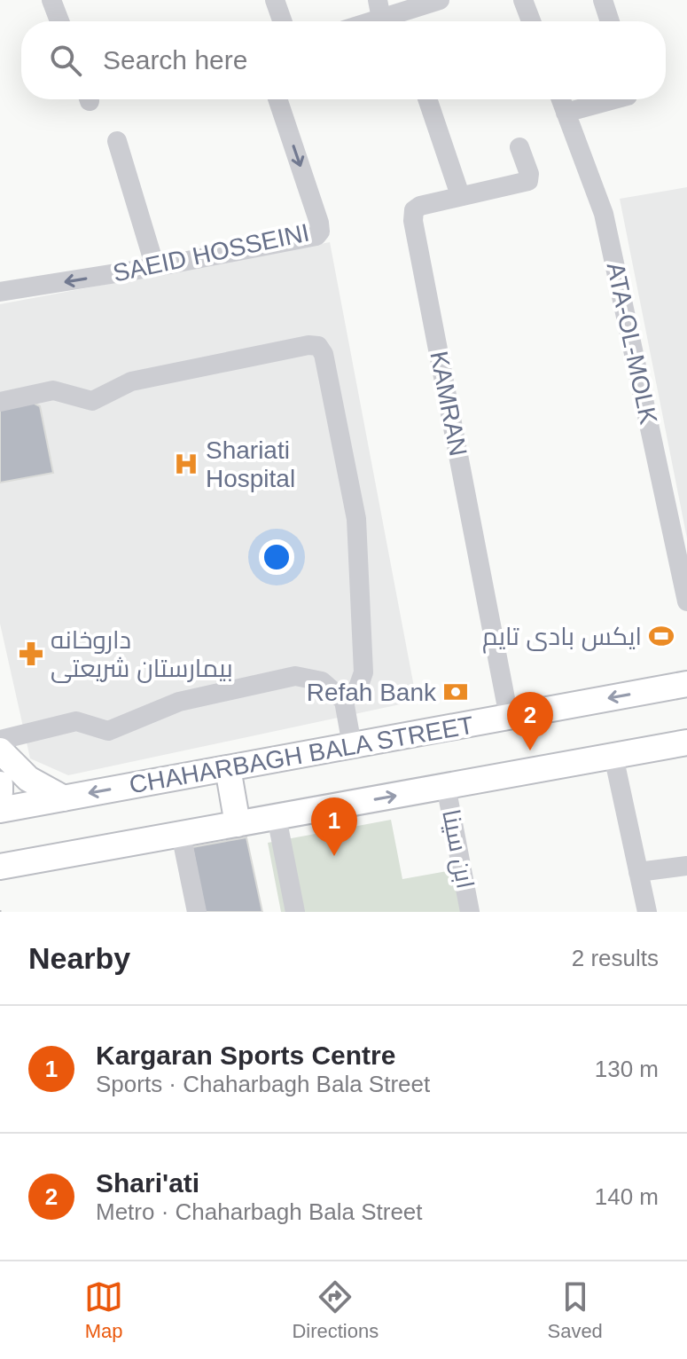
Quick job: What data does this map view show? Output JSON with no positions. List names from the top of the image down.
{
  "streets": {
    "main road": ["CHAHARBAGH BALA STREET"],
    "street": [
      "SAEID HOSSEINI",
      "ATA-OL-MOLK",
      "KAMRAN",
      "ابن سینا"
    ]
  },
  "crossings": [
    ["KAMRAN", "CHAHARBAGH BALA STREET"]
  ],
  "places": {
    "hospital": ["Shariati Hospital"],
    "sports": ["ایکس بادی تایم"],
    "pharmacy": ["داروخانه بیمارستان شریعتی"],
    "bank": ["Refah Bank"]
  },
  "page": {
    "search": "Search here",
    "pins": ["2", "1"],
    "heading": ["Nearby", "2 results"],
    "list": [
      {
        "mark": "1",
        "name": "Kargaran Sports Centre",
        "note": "Sports · Chaharbagh Bala Street",
        "value": "130 m"
      },
      {
        "mark": "2",
        "name": "Shari'ati",
        "note": "Metro · Chaharbagh Bala Street",
        "value": "140 m"
      }
    ],
    "nav": ["Map", "Directions", "Saved"]
  }
}
